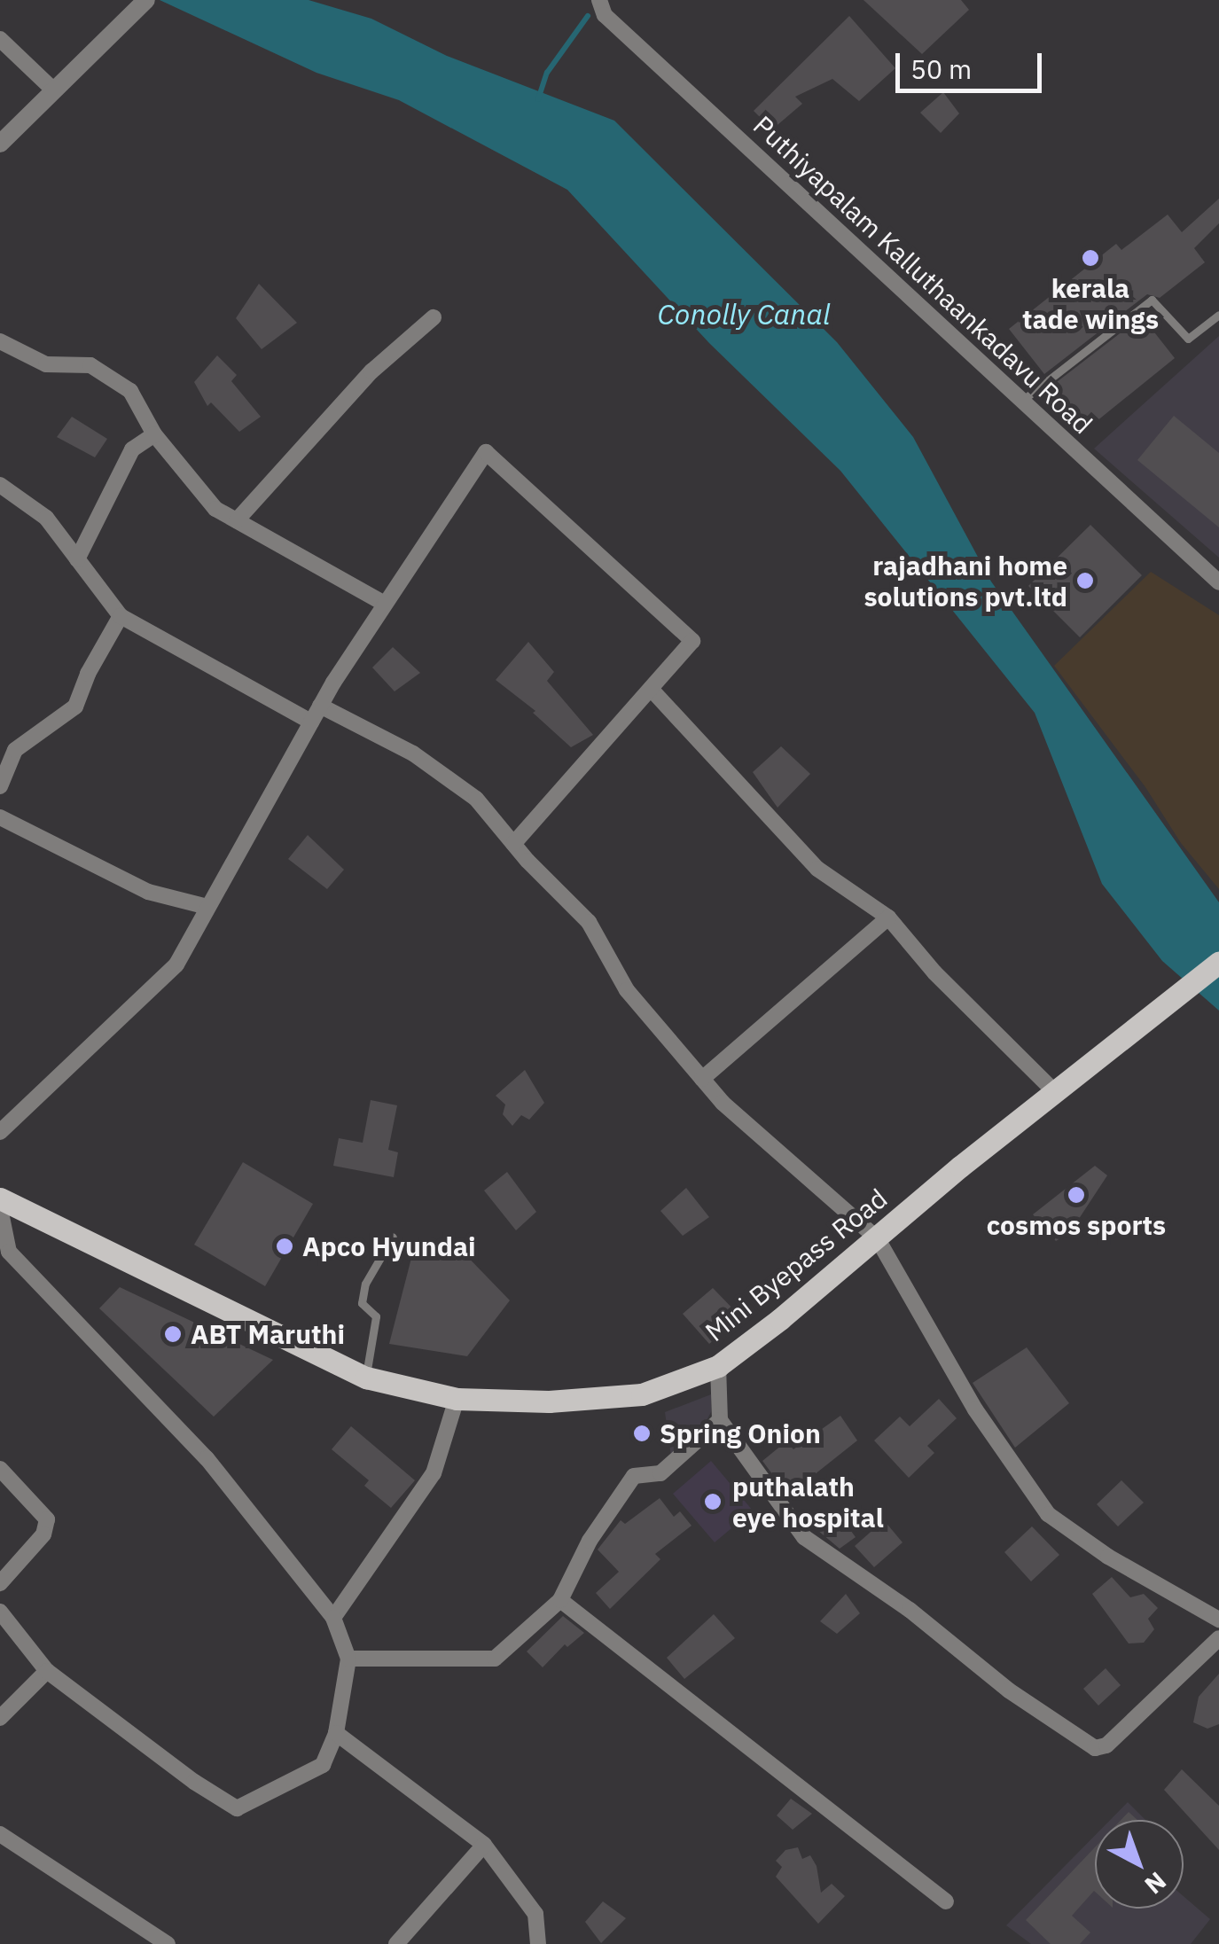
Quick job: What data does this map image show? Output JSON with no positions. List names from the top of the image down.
{
  "streets": {
    "main road": ["Mini Byepass Road"],
    "street": ["Puthiyapalam Kalluthaankadavu Road"]
  },
  "water": ["Conolly Canal"],
  "places": [
    "kerala tade wings",
    "rajadhani home solutions pvt.ltd",
    "cosmos sports",
    "Apco Hyundai",
    "ABT Maruthi",
    "Spring Onion",
    "puthalath eye hospital"
  ],
  "scale_bar": "50 m",
  "north": "bottom right"
}
